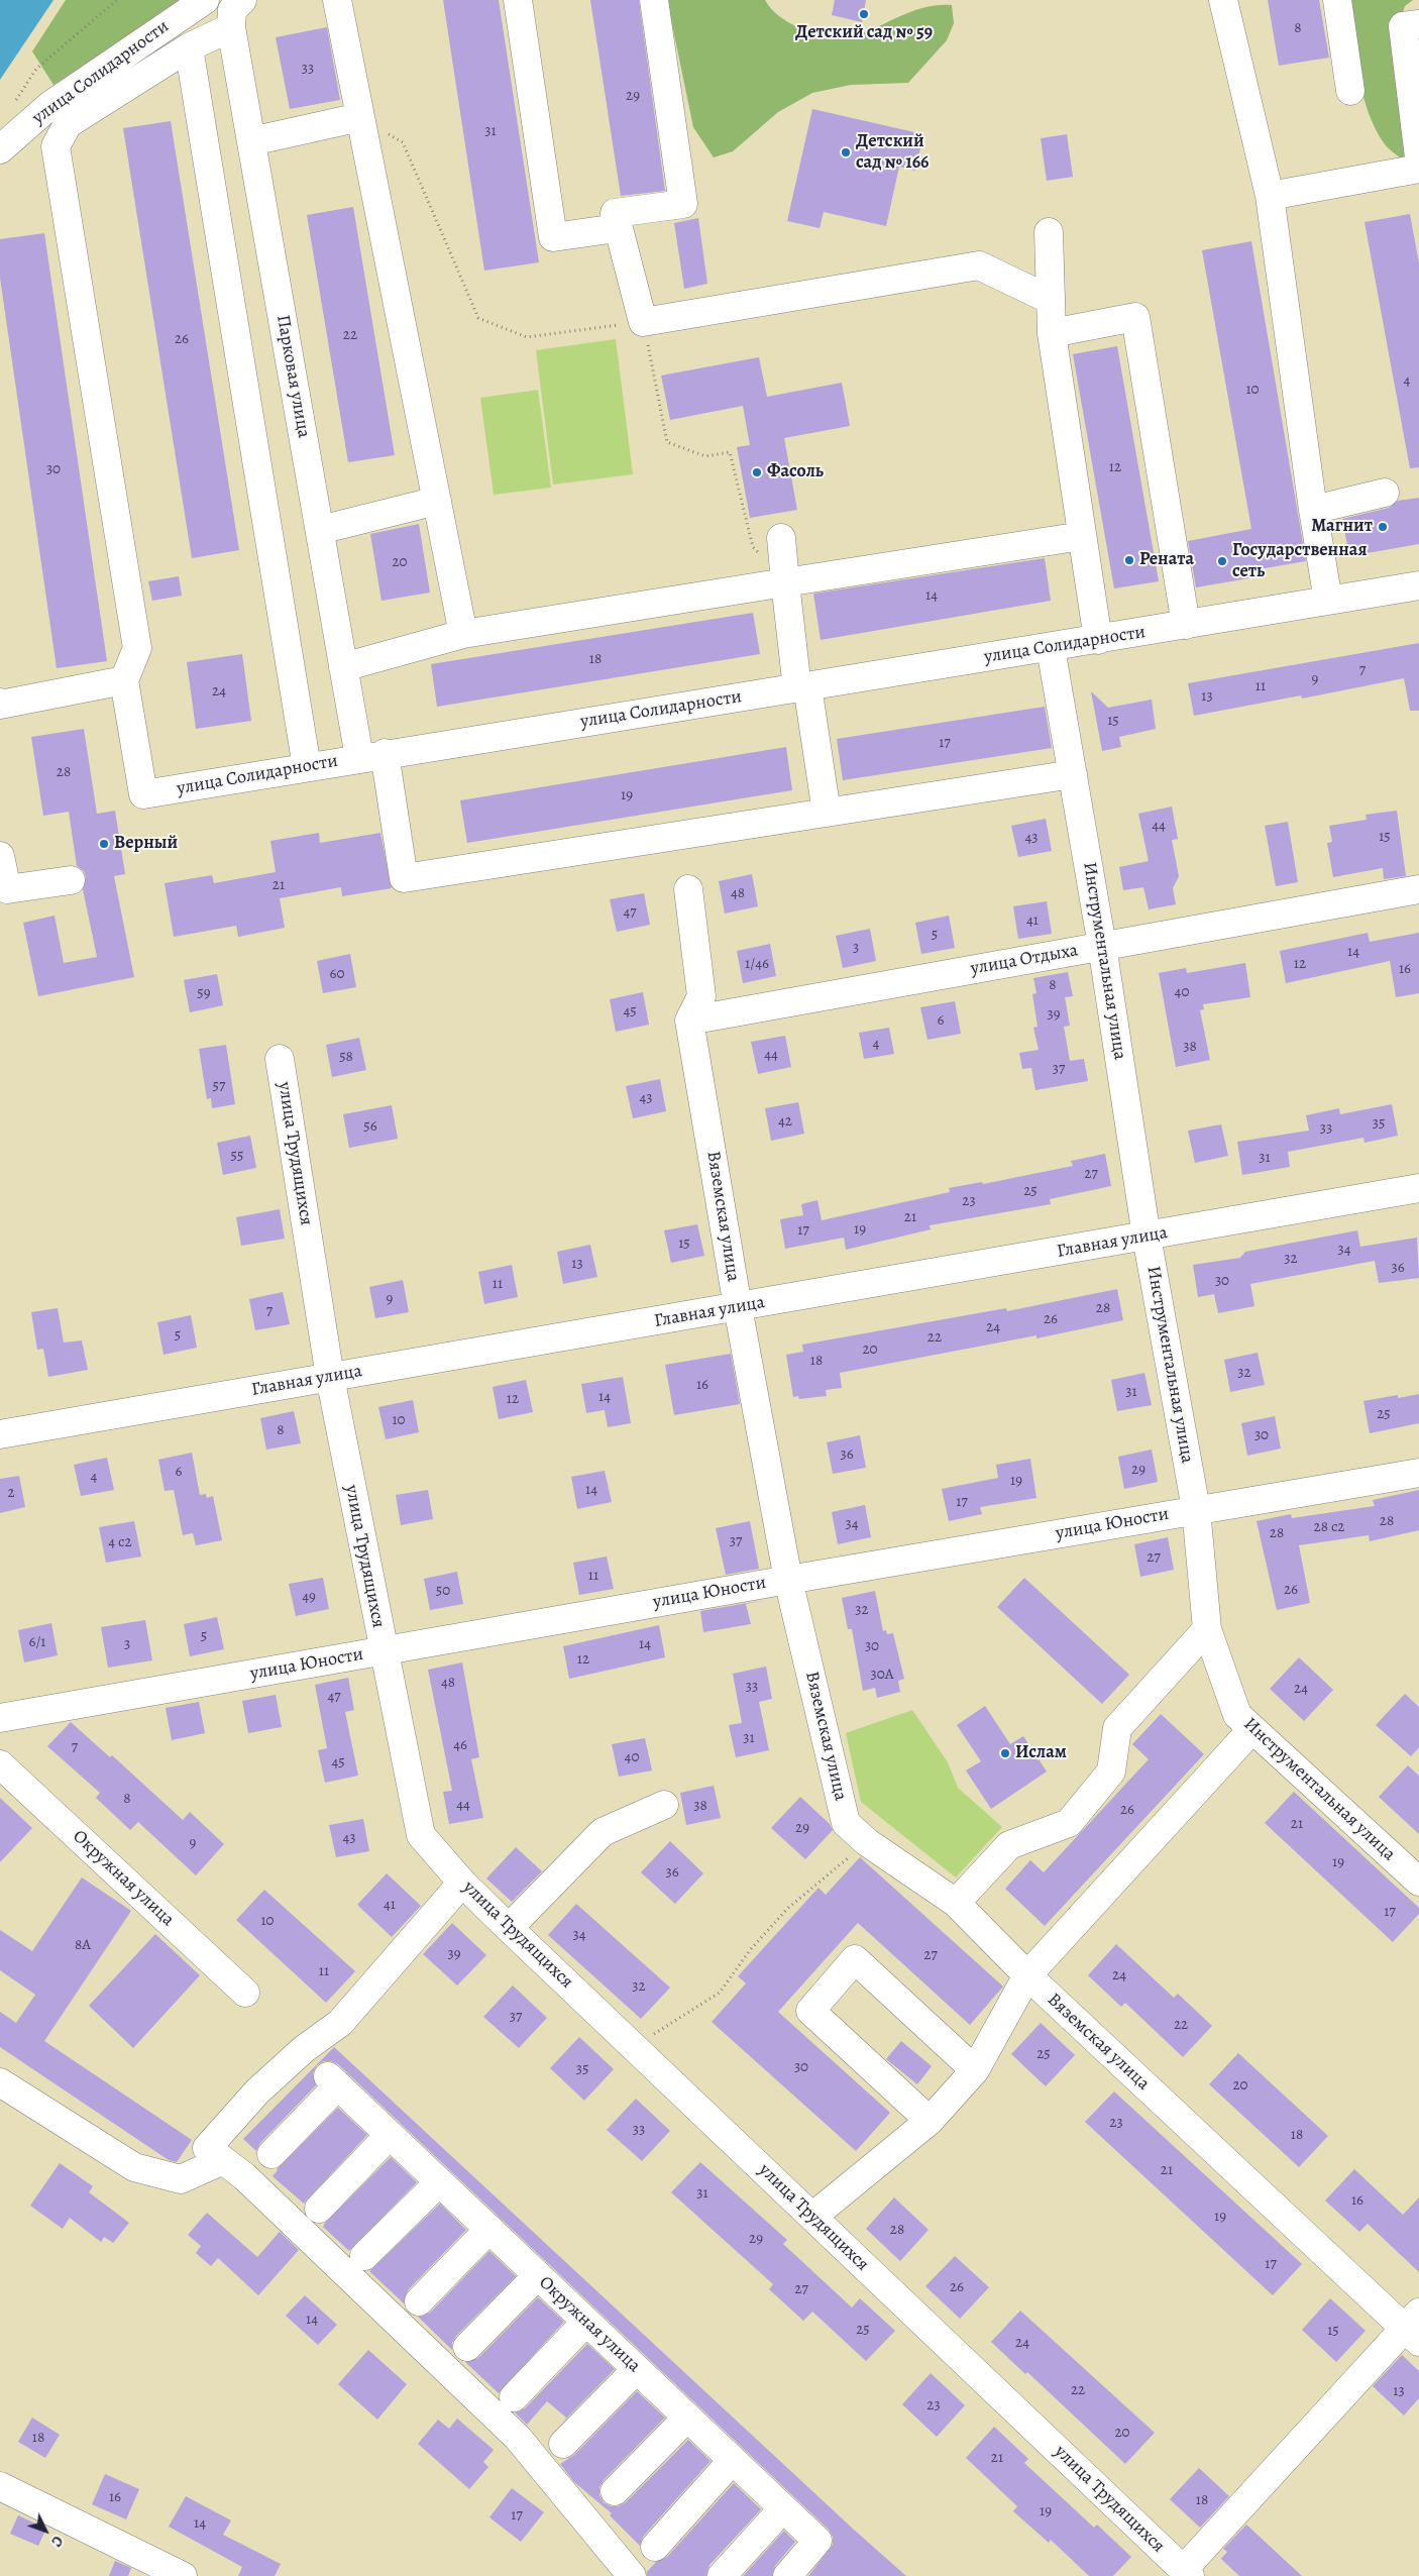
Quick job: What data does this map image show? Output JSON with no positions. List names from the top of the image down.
{
  "streets": {
    "street": [
      "улица Солидарности",
      "Парковая улица",
      "улица Отдыха",
      "Инструментальная улица",
      "улица Трудящихся",
      "Вяземская улица",
      "Главная улица",
      "улица Юности",
      "Окружная улица"
    ]
  },
  "crossings": [
    ["улица Солидарности", "Парковая улица"],
    ["улица Солидарности", "Инструментальная улица"],
    ["улица Отдыха", "Инструментальная улица"],
    ["улица Отдыха", "Вяземская улица"],
    ["Инструментальная улица", "Главная улица"],
    ["Инструментальная улица", "улица Юности"],
    ["улица Трудящихся", "Главная улица"],
    ["улица Трудящихся", "улица Юности"],
    ["Вяземская улица", "Главная улица"],
    ["Вяземская улица", "улица Юности"]
  ],
  "places": [
    "Детский сад № 59",
    "Детский сад № 166",
    "Фасоль",
    "Магнит",
    "Рената",
    "Государственная сеть",
    "Верный",
    "Ислам"
  ],
  "house_numbers": [
    "8",
    "33",
    "29",
    "31",
    "22",
    "26",
    "4",
    "10",
    "12",
    "30",
    "20",
    "14",
    "18",
    "7",
    "9",
    "11",
    "24",
    "13",
    "15",
    "17",
    "28",
    "19",
    "44",
    "15",
    "43",
    "21",
    "48",
    "47",
    "41",
    "5",
    "3",
    "14",
    "1/46",
    "12",
    "16",
    "60",
    "8",
    "40",
    "59",
    "45",
    "39",
    "6",
    "4",
    "38",
    "44",
    "58",
    "37",
    "57",
    "43",
    "42",
    "35",
    "56",
    "33",
    "55",
    "31",
    "27",
    "25",
    "23",
    "21",
    "19",
    "17",
    "15",
    "34",
    "32",
    "13",
    "36",
    "30",
    "11",
    "9",
    "28",
    "7",
    "26",
    "24",
    "5",
    "22",
    "20",
    "18",
    "32",
    "16",
    "31",
    "14",
    "12",
    "25",
    "10",
    "8",
    "30",
    "36",
    "29",
    "6",
    "4",
    "19",
    "14",
    "2",
    "17",
    "28",
    "34",
    "28 с2",
    "28",
    "37",
    "4 с2",
    "27",
    "11",
    "26",
    "50",
    "49",
    "32",
    "5",
    "6/1",
    "3",
    "14",
    "30",
    "12",
    "30А",
    "48",
    "33",
    "24",
    "47",
    "31",
    "46",
    "7",
    "40",
    "45",
    "8",
    "44",
    "38",
    "26",
    "21",
    "29",
    "43",
    "9",
    "19",
    "36",
    "41",
    "17",
    "10",
    "34",
    "8А",
    "39",
    "27",
    "11",
    "24",
    "32",
    "37",
    "22",
    "25",
    "30",
    "35",
    "20",
    "23",
    "33",
    "18",
    "21",
    "31",
    "16",
    "19",
    "28",
    "29",
    "17",
    "26",
    "27",
    "14",
    "25",
    "15",
    "24",
    "22",
    "13",
    "23",
    "20",
    "18",
    "21",
    "16",
    "18",
    "19",
    "17",
    "14"
  ],
  "north": "bottom right"
}
